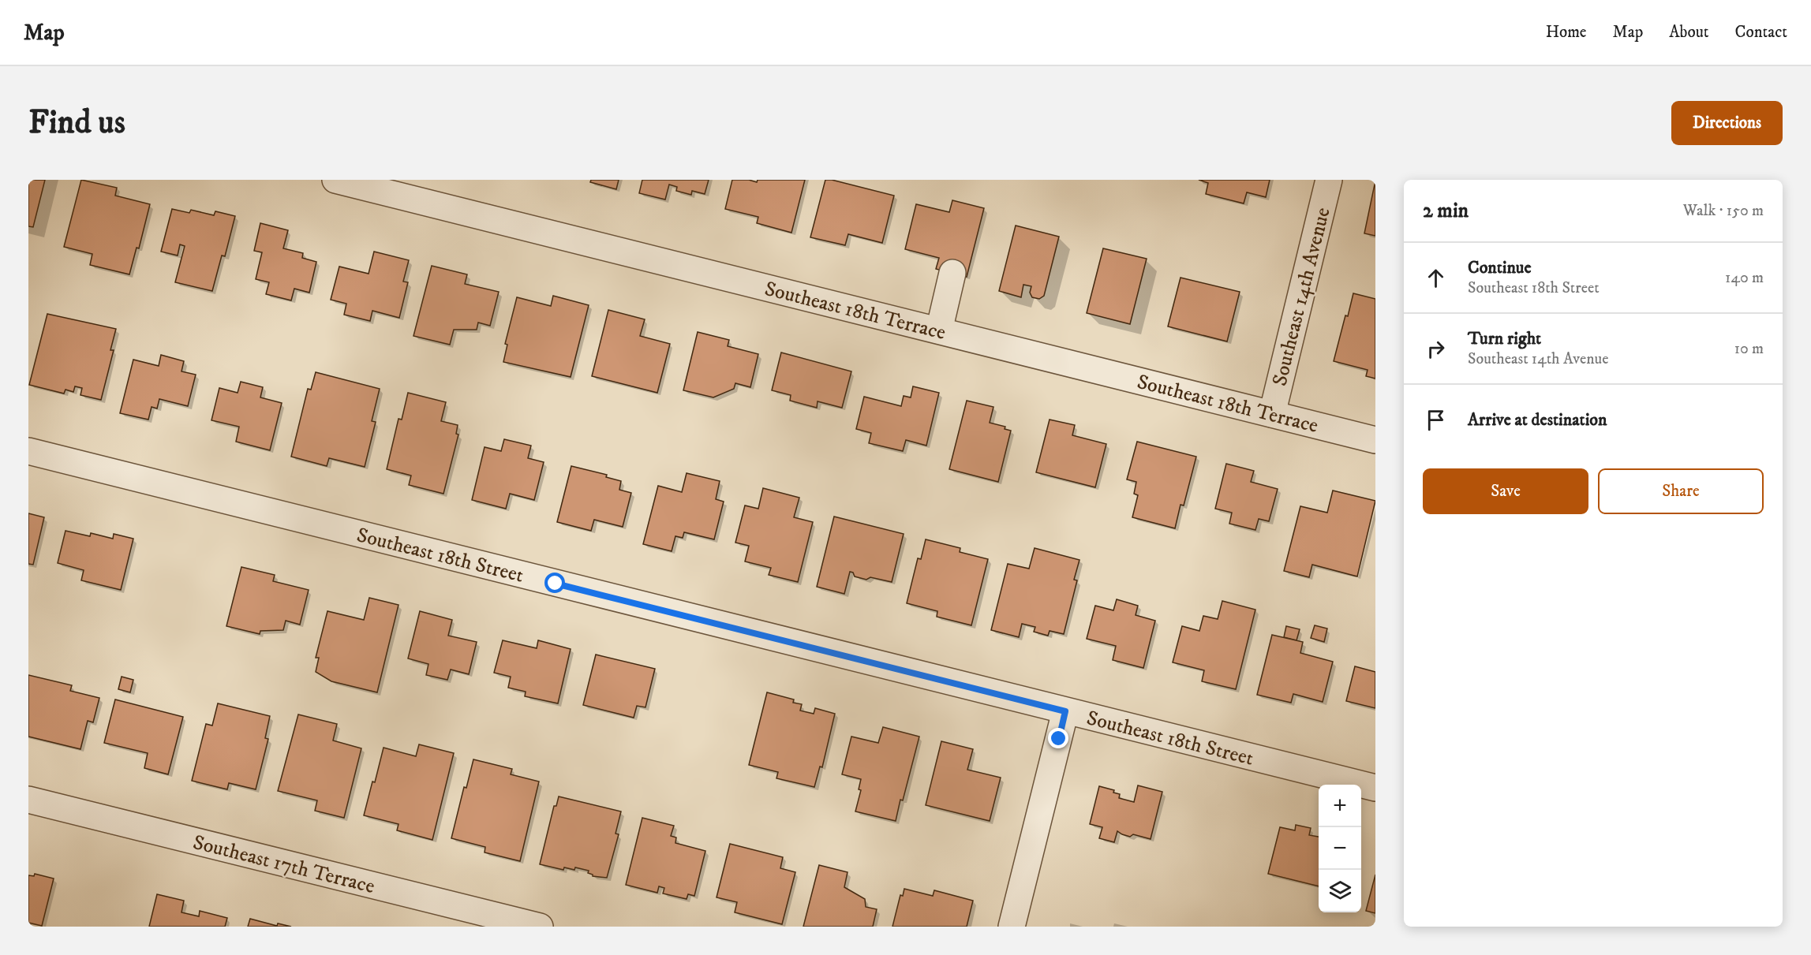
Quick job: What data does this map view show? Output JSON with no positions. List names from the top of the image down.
{
  "streets": {
    "street": [
      "Southeast 14th Avenue",
      "Southeast 18th Terrace",
      "Southeast 18th Street",
      "Southeast 17th Terrace"
    ]
  },
  "crossings": [
    ["Southeast 14th Avenue", "Southeast 18th Terrace"]
  ],
  "page": {
    "header": "Map",
    "nav": [
      "Home",
      "Map",
      "About",
      "Contact"
    ],
    "buttons": [
      "Directions",
      ["Save", "Share"]
    ],
    "title": "Find us",
    "heading": ["2 min", "Walk · 150 m"],
    "list": [
      ["Continue", "Southeast 18th Street", "140 m"],
      ["Turn right", "Southeast 14th Avenue", "10 m"],
      "Arrive at destination"
    ],
    "map_buttons": ["+", "−"]
  }
}
